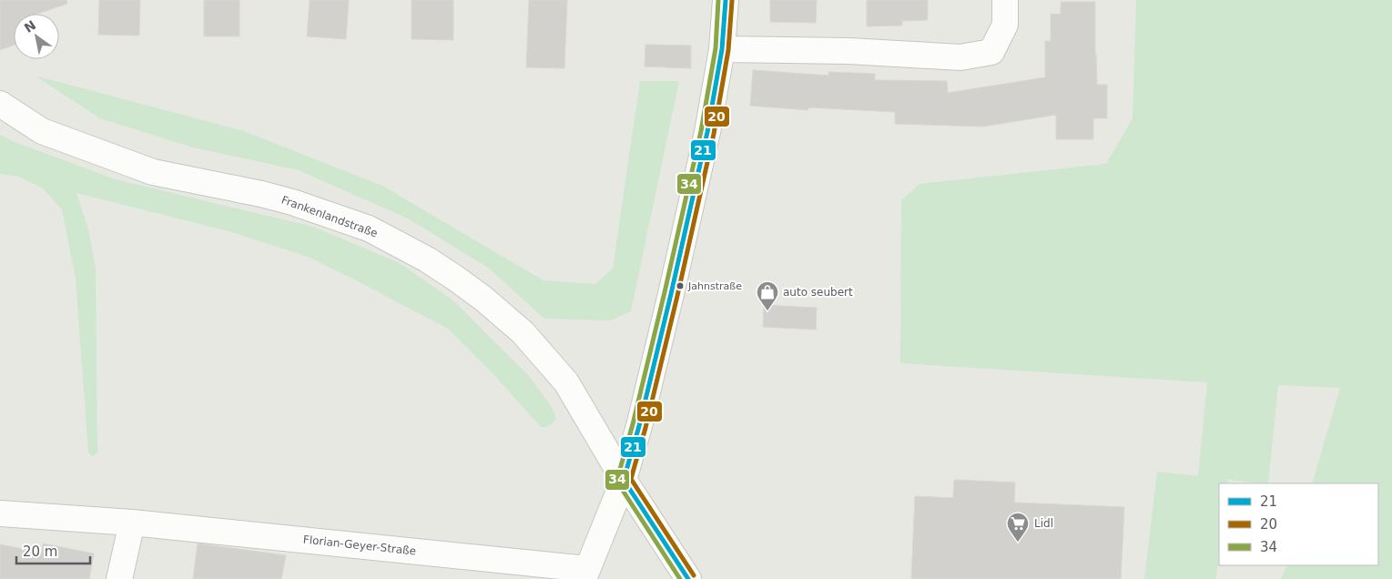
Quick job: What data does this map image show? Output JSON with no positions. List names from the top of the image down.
{
  "streets": {
    "street": ["Frankenlandstraße", "Florian-Geyer-Straße"]
  },
  "places": {
    "other": ["Jahnstraße"],
    "shop": ["auto seubert"],
    "supermarket": ["Lidl"]
  },
  "lines": ["transit line 21", "transit line 34", "transit line 20"],
  "legend": ["21", "20", "34"],
  "scale_bar": "20 m",
  "north": "top left"
}
